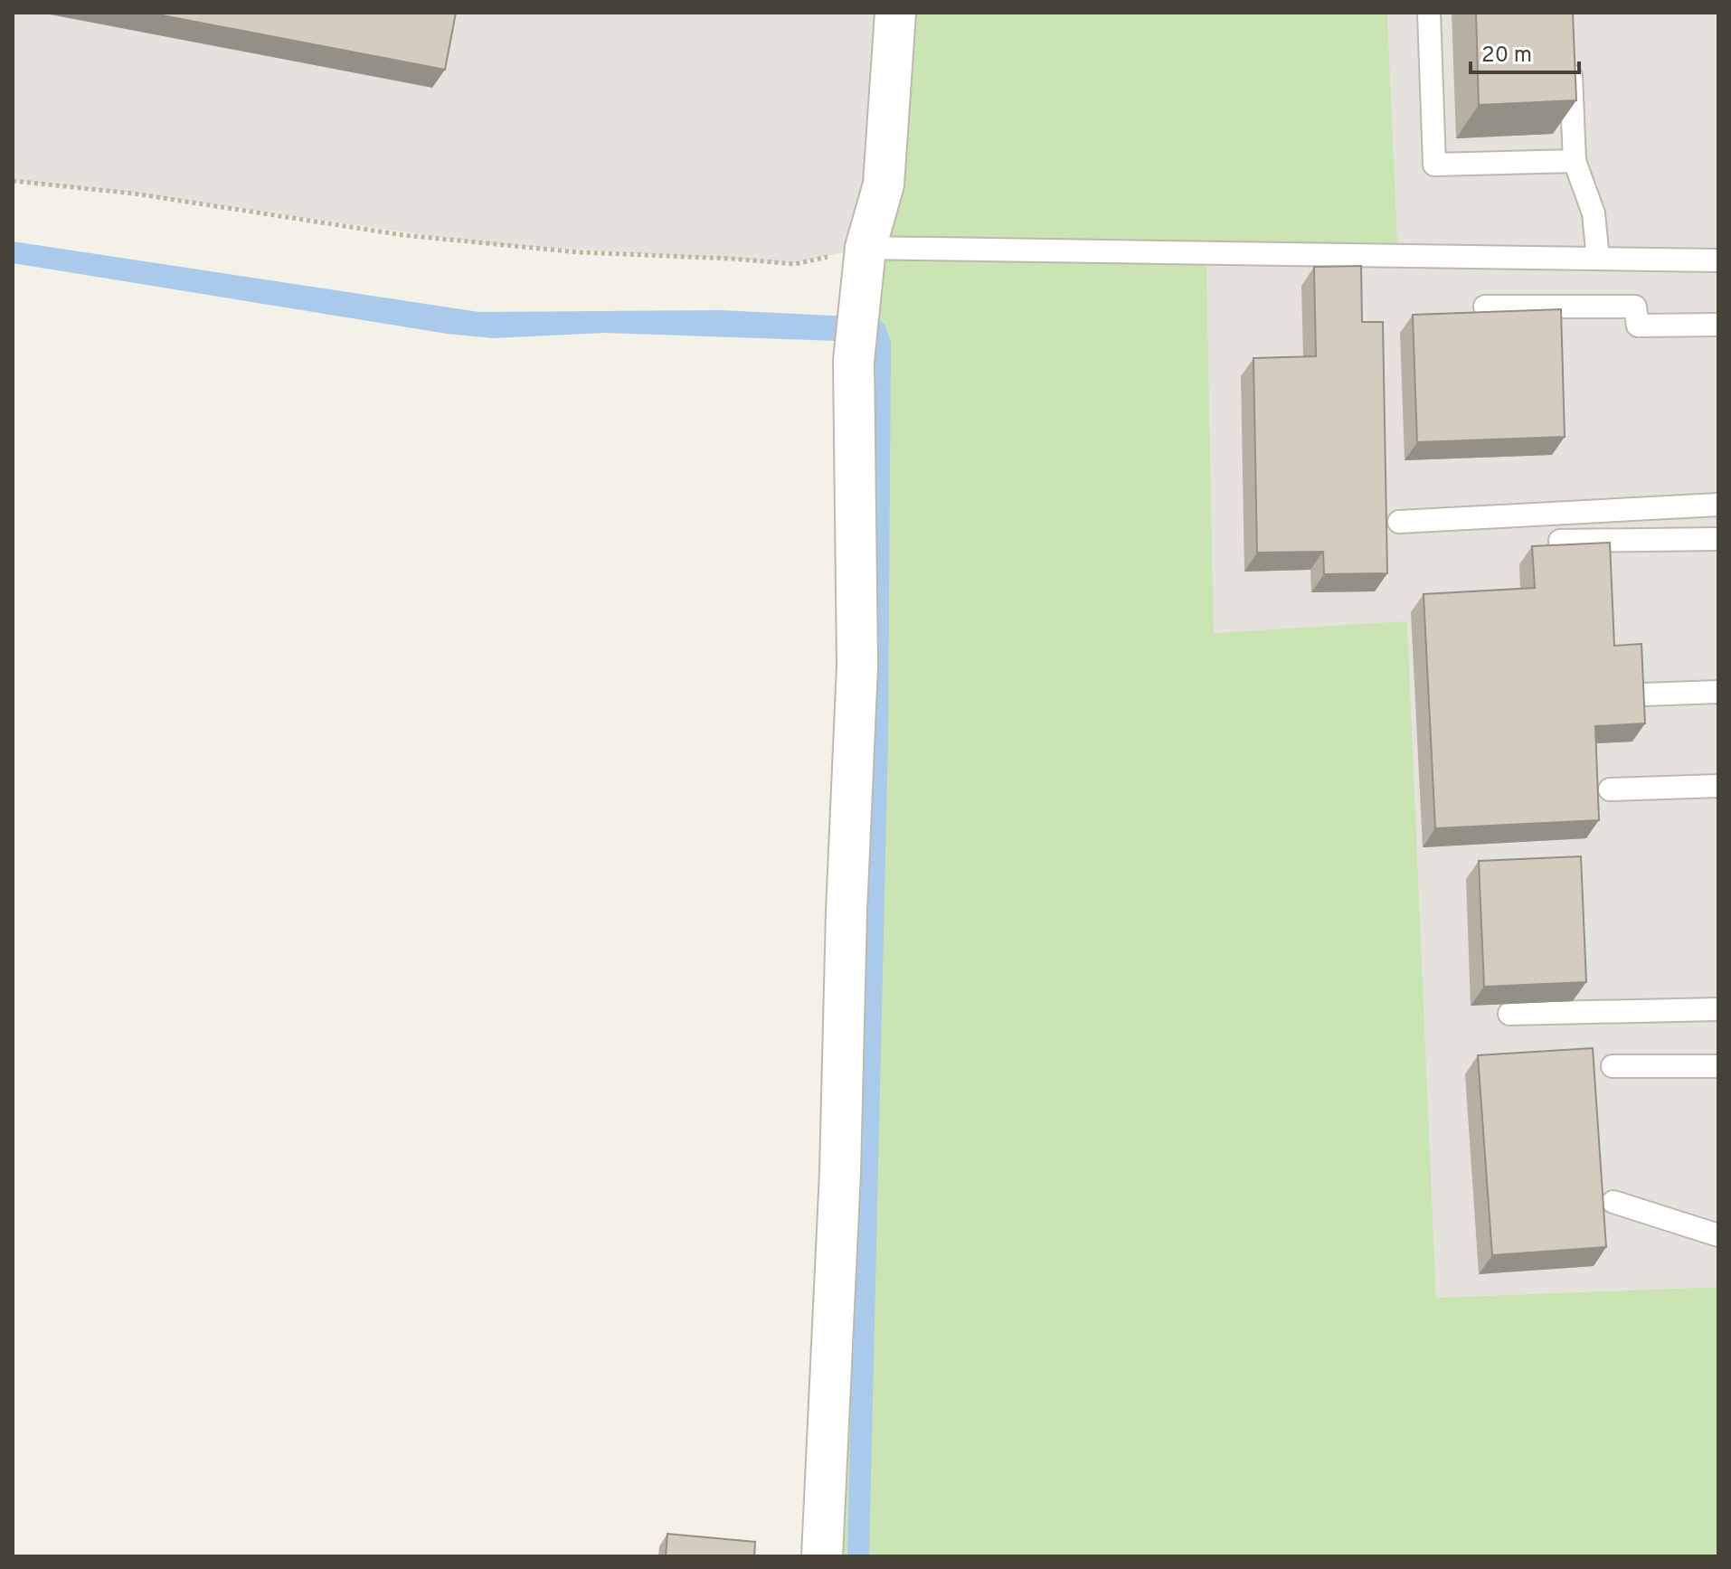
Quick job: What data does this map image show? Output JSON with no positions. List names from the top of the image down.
{
  "scale_bar": "20 m"
}
